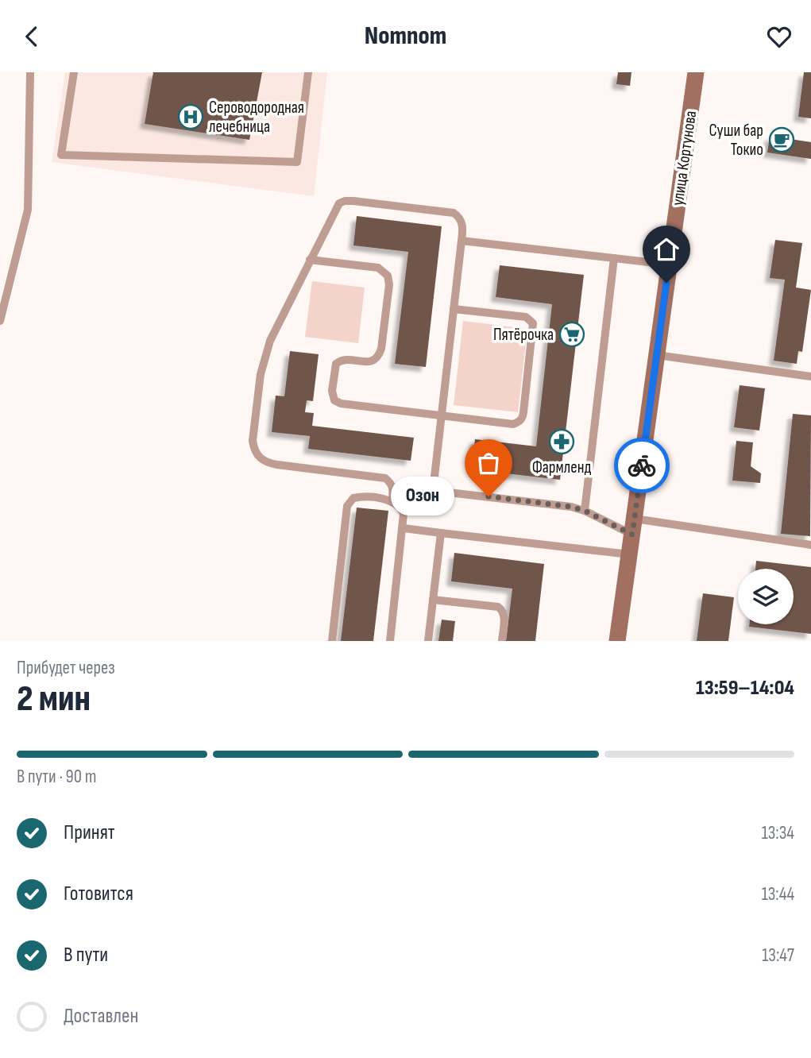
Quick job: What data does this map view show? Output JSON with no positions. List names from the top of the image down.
{
  "streets": {
    "main road": ["улица Кортунова"]
  },
  "places": {
    "hospital": ["Сероводородная лечебница"],
    "cafe": ["Суши бар Токио"],
    "supermarket": ["Пятёрочка"],
    "pharmacy": ["Фармленд"],
    "other": ["Озон"]
  },
  "page": {
    "header": "Nomnom",
    "bubble": "Озон",
    "heading": ["2 мин", "Прибудет через", "13:59–14:04"],
    "bar": "В пути · 90 m",
    "list": [
      ["Принят", "13:34"],
      ["Готовится", "13:44"],
      ["В пути", "13:47"],
      "Доставлен"
    ]
  }
}
